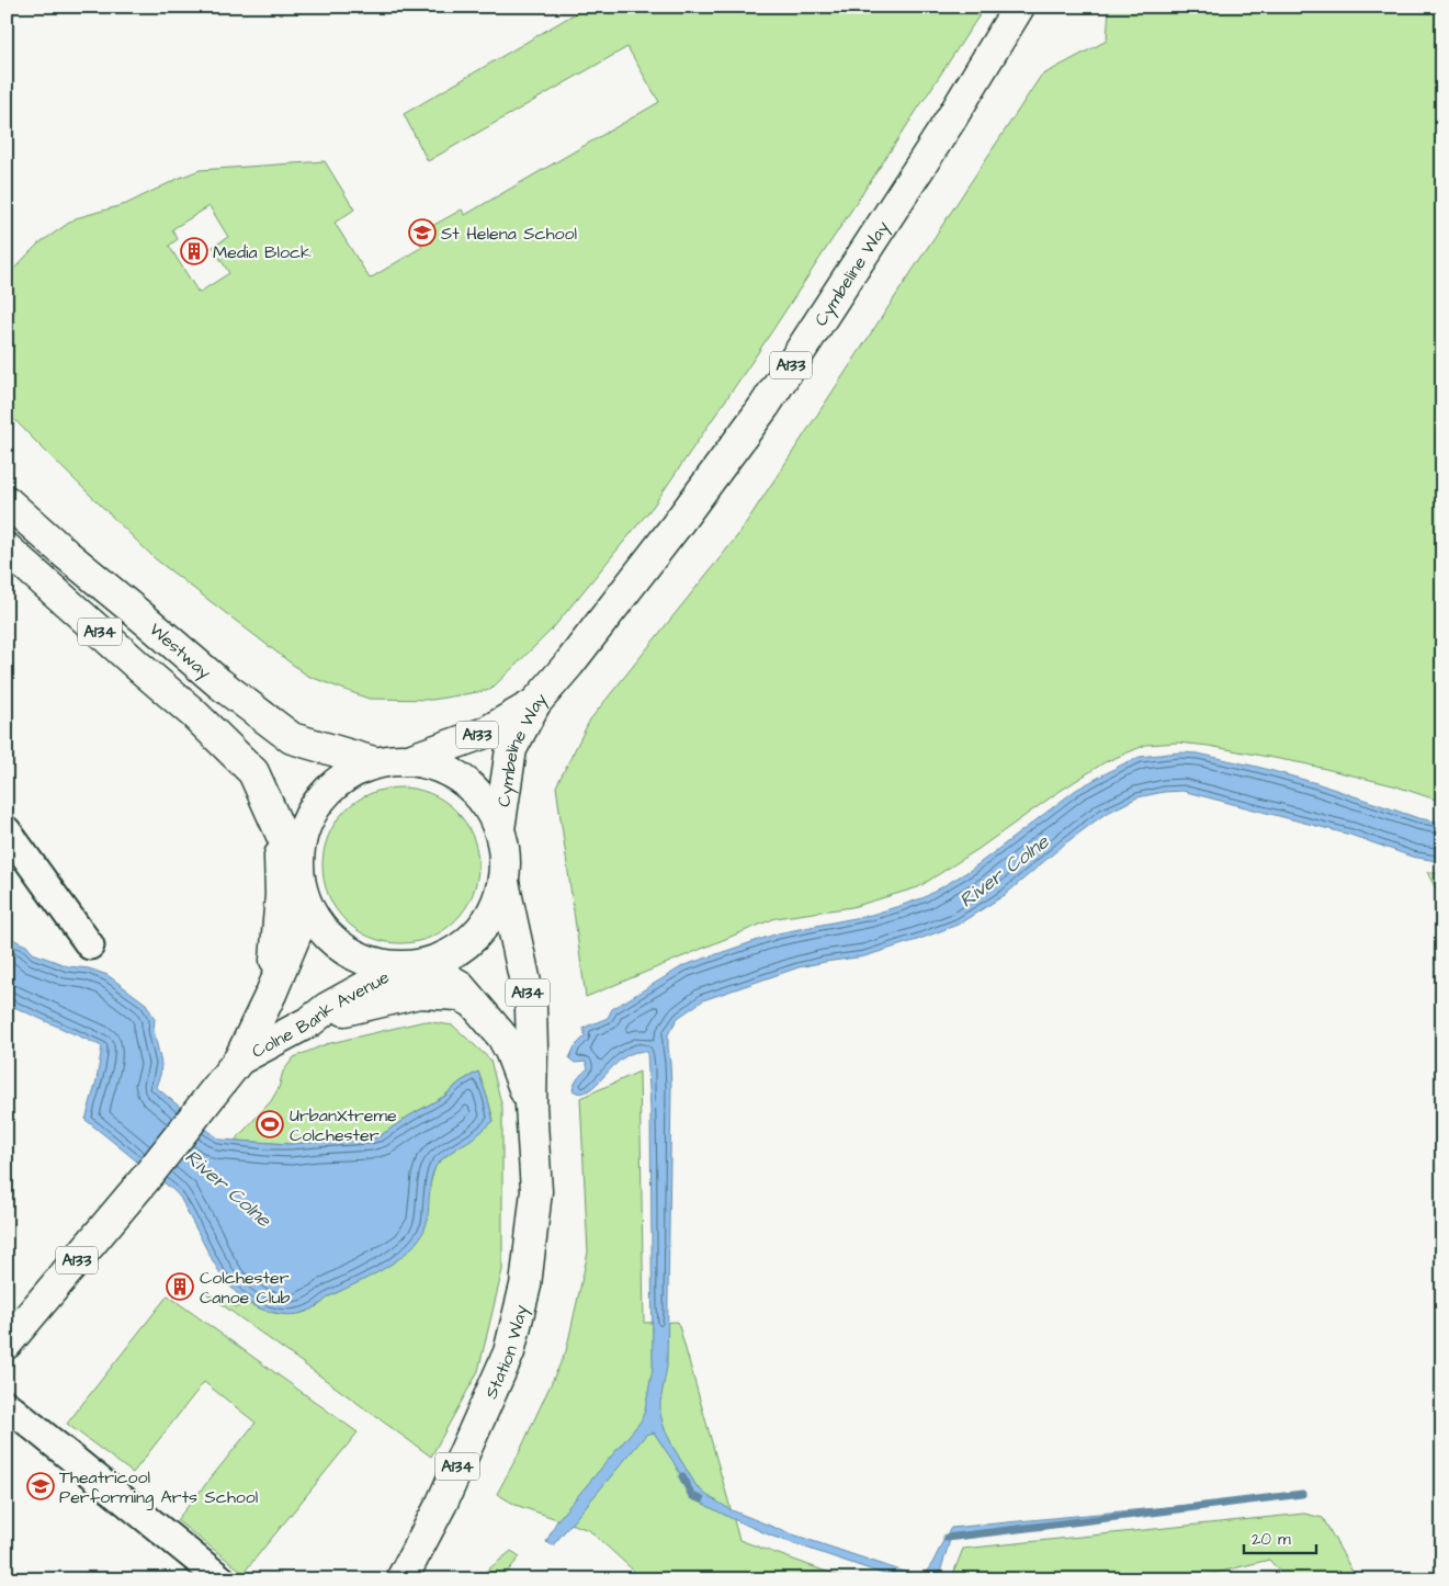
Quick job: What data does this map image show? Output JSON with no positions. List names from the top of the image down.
{
  "streets": {
    "main road": [
      "Cymbeline Way",
      "A133",
      "A134",
      "Westway",
      "Colne Bank Avenue",
      "Station Way"
    ]
  },
  "crossings": [
    ["Cymbeline Way", "A134"],
    ["A134", "Westway"],
    ["A134", "Colne Bank Avenue"],
    ["A134", "Station Way"],
    ["Colne Bank Avenue", "Station Way"]
  ],
  "water": ["River Colne"],
  "places": {
    "school or university": ["St Helena School", "Theatricool Performing Arts School"],
    "building": ["Media Block", "Colchester Canoe Club"],
    "sports": ["UrbanXtreme Colchester"]
  },
  "scale_bar": "20 m"
}
